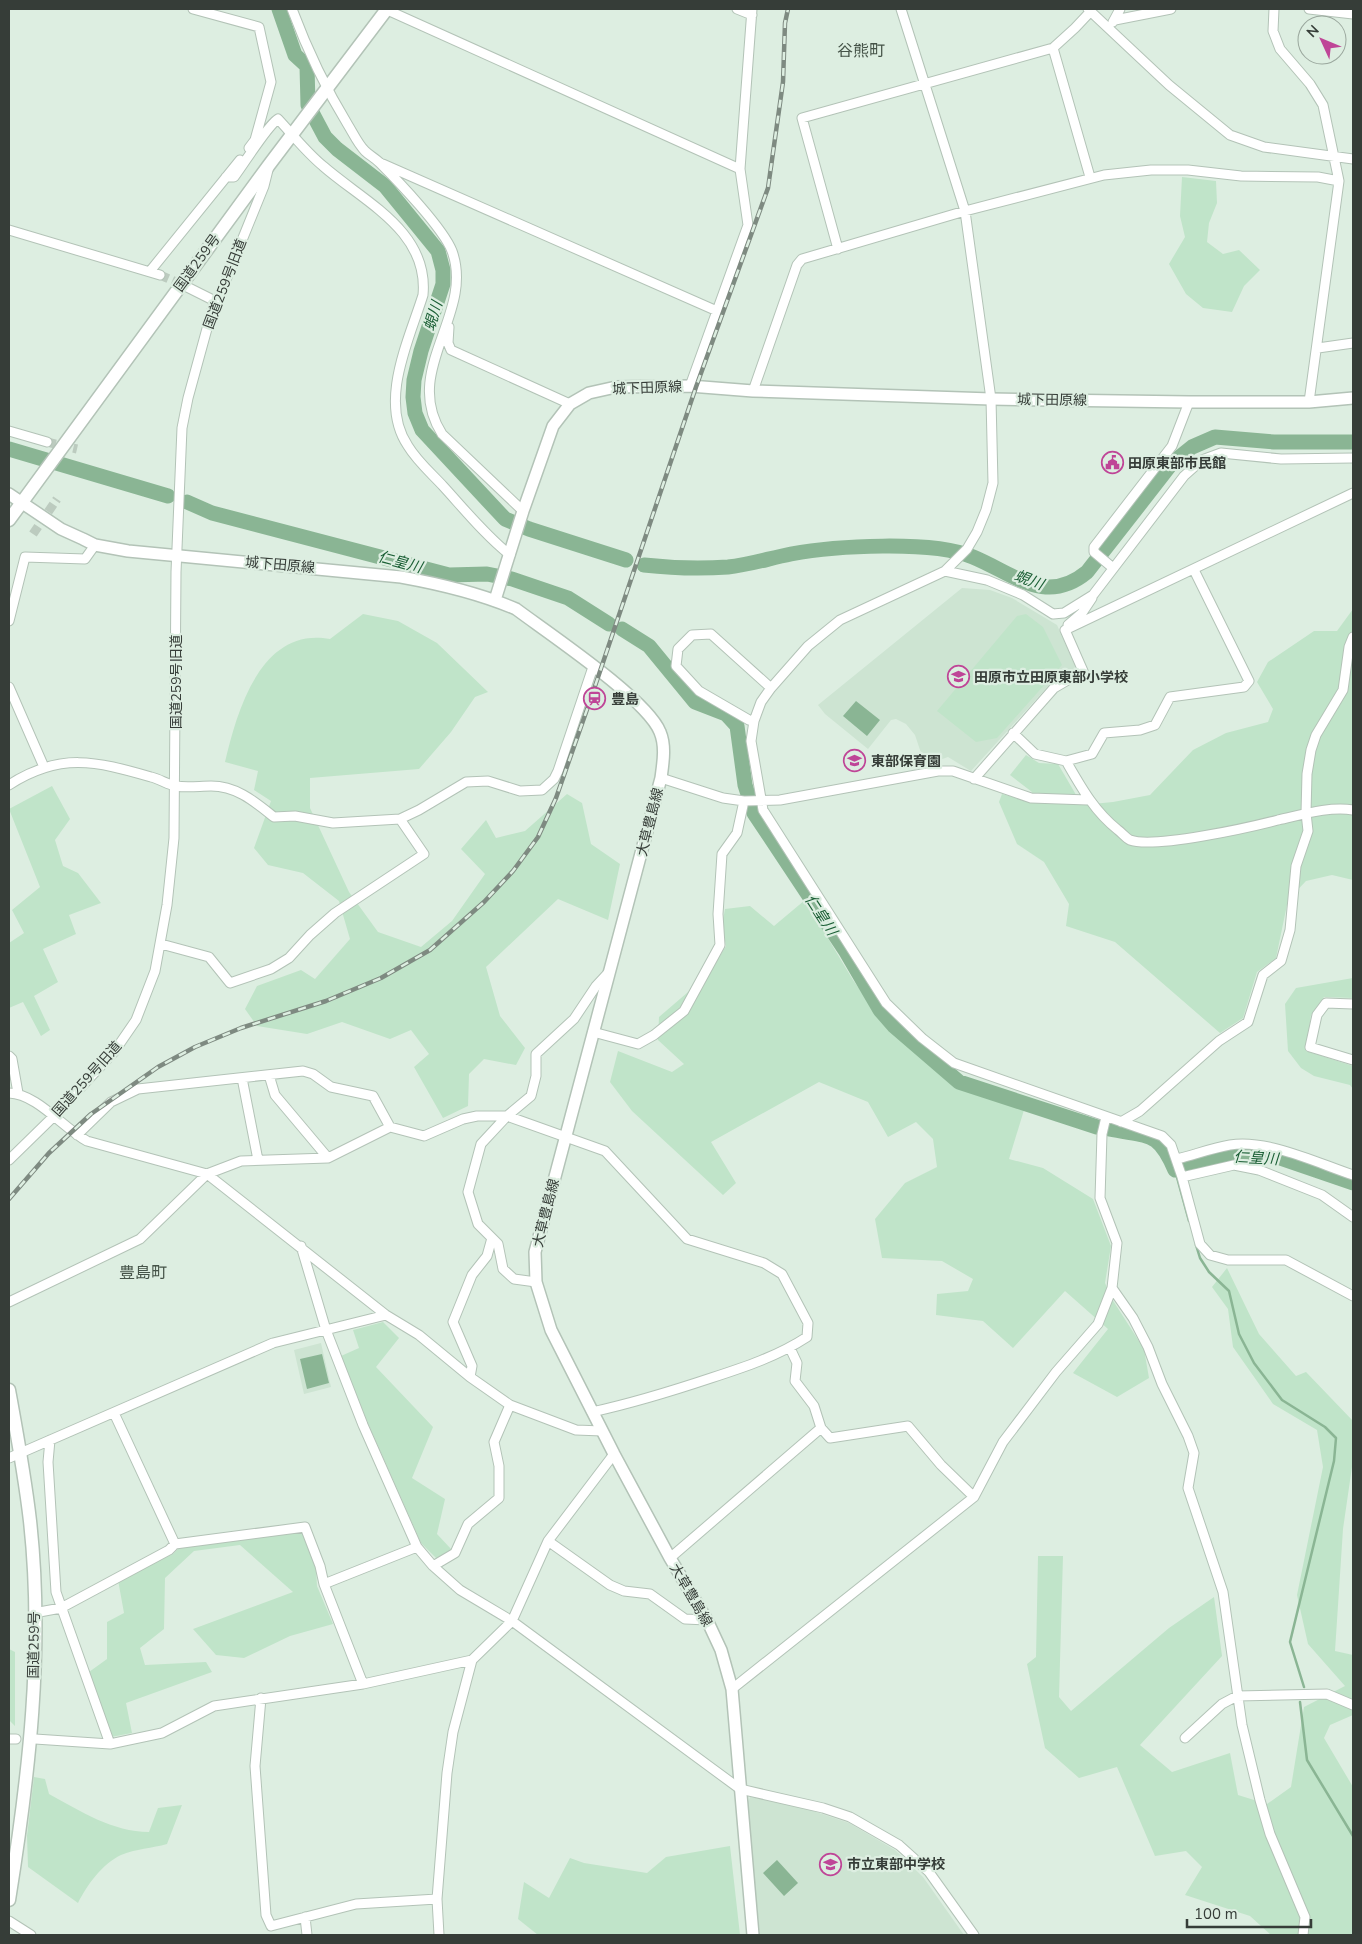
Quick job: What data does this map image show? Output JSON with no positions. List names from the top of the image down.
{
  "streets": {
    "highway": ["国道259号"],
    "main road": ["城下田原線", "大草豊島線"],
    "street": ["国道259号旧道"]
  },
  "crossings": [
    ["国道259号", "国道259号旧道"],
    ["国道259号", "城下田原線"],
    ["国道259号旧道", "城下田原線"],
    ["城下田原線", "大草豊島線"]
  ],
  "districts": ["谷熊町", "豊島町"],
  "water": ["蜆川", "仁皇川"],
  "places": {
    "public building": ["田原東部市民館"],
    "school or university": ["田原市立田原東部小学校", "東部保育園", "市立東部中学校"],
    "station": ["豊島"]
  },
  "scale_bar": "100 m",
  "north": "top left"
}
